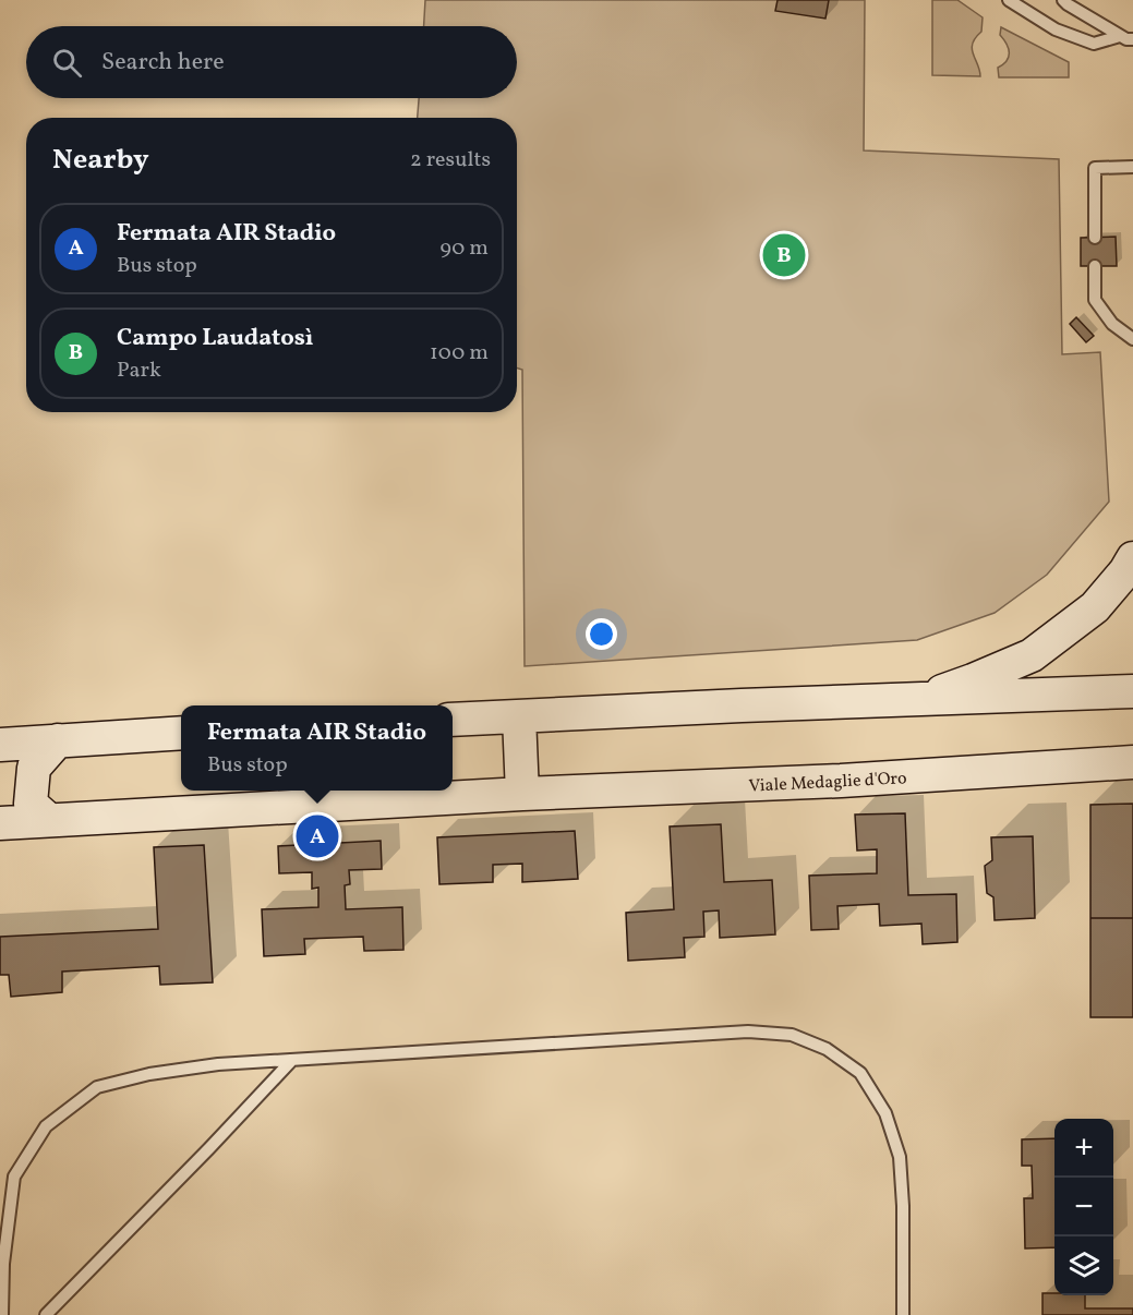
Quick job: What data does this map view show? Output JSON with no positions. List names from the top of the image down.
{
  "streets": {
    "main road": ["Viale Medaglie d'Oro"]
  },
  "page": {
    "search": "Search here",
    "heading": ["Nearby", "2 results"],
    "list": [
      {
        "mark": "A",
        "name": "Fermata AIR Stadio",
        "note": "Bus stop",
        "value": "90 m"
      },
      {
        "mark": "B",
        "name": "Campo Laudatosì",
        "note": "Park",
        "value": "100 m"
      }
    ],
    "pins": ["B", "A"],
    "popup": ["Fermata AIR Stadio", "Bus stop"],
    "map_buttons": ["+", "−"]
  }
}
